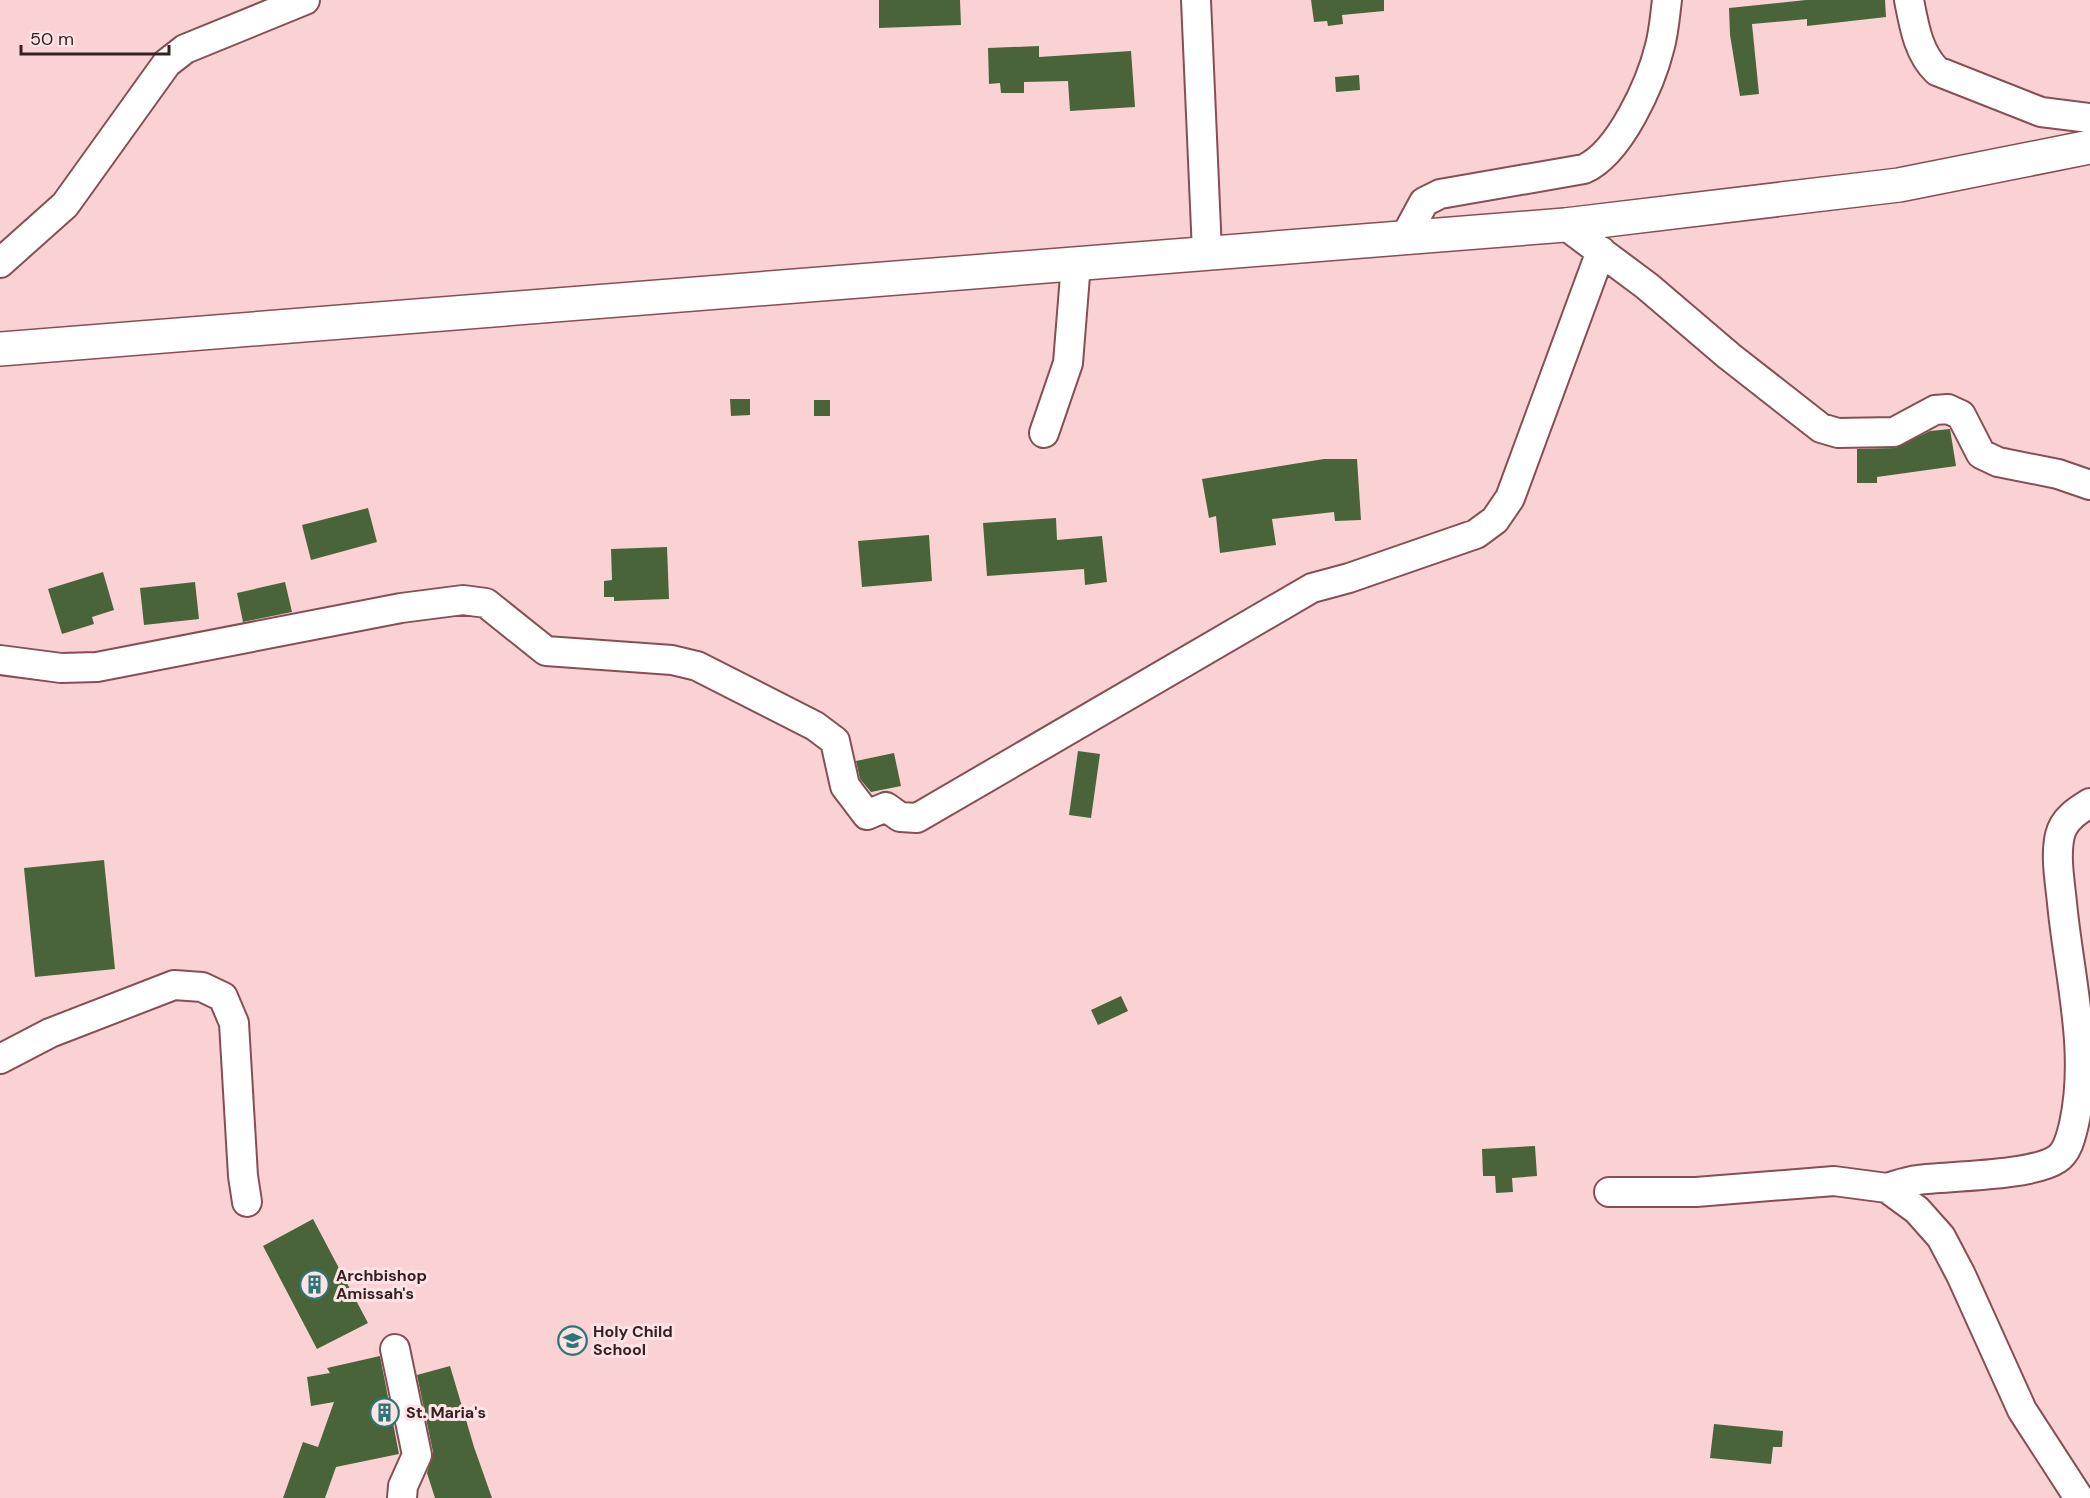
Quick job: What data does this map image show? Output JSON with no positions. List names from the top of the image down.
{
  "places": {
    "building": ["Archbishop Amissah's", "St. Maria's"],
    "school or university": ["Holy Child School"]
  },
  "scale_bar": "50 m"
}
